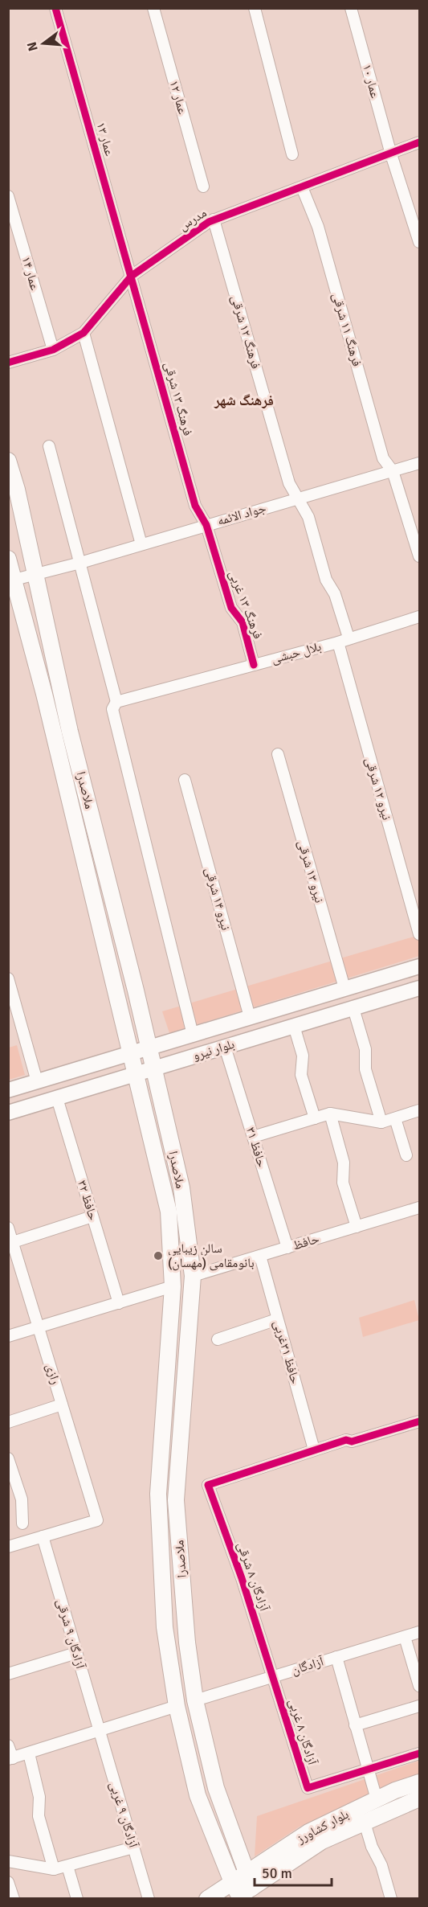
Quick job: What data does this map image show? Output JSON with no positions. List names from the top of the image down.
{
  "streets": {
    "main road": ["ملاصدرا", "بلوار کشاورز"],
    "street": [
      "عمار ۱۰",
      "عمار ۱۲",
      "عمار ۱۳",
      "مدرس",
      "عمار ۱۴",
      "فرهنگ ۱۱ شرقی",
      "فرهنگ ۱۲ شرقی",
      "فرهنگ ۱۳ شرقی",
      "جواد الائمه",
      "فرهنگ ۱۳ غربی",
      "بلال حبشی",
      "نیرو ۱۲ شرقی",
      "نیرو ۱۳ شرقی",
      "نیرو ۱۴ شرقی",
      "بلوار نیرو",
      "حافظ ۳۱",
      "حافظ ۳۲",
      "حافظ",
      "حافظ ۳۱غربی",
      "رازی",
      "آزادگان ۸ شرقی",
      "آزادگان ۹ شرقی",
      "آزادگان",
      "آزادگان ۸ غربی",
      "آزادگان ۹ غربی"
    ]
  },
  "crossings": [
    ["عمار ۱۰", "مدرس"],
    ["عمار ۱۳", "مدرس"],
    ["عمار ۱۳", "فرهنگ ۱۳ شرقی"],
    ["مدرس", "عمار ۱۴"],
    ["مدرس", "فرهنگ ۱۱ شرقی"],
    ["مدرس", "فرهنگ ۱۲ شرقی"],
    ["مدرس", "فرهنگ ۱۳ شرقی"],
    ["فرهنگ ۱۱ شرقی", "جواد الائمه"],
    ["فرهنگ ۱۲ شرقی", "جواد الائمه"],
    ["فرهنگ ۱۲ شرقی", "بلال حبشی"],
    ["فرهنگ ۱۳ شرقی", "جواد الائمه"],
    ["فرهنگ ۱۳ شرقی", "فرهنگ ۱۳ غربی"],
    ["جواد الائمه", "فرهنگ ۱۳ غربی"],
    ["جواد الائمه", "ملاصدرا"],
    ["فرهنگ ۱۳ غربی", "بلال حبشی"],
    ["بلال حبشی", "نیرو ۱۲ شرقی"],
    ["ملاصدرا", "بلوار نیرو"],
    ["ملاصدرا", "حافظ"],
    ["ملاصدرا", "آزادگان"],
    ["ملاصدرا", "بلوار کشاورز"],
    ["نیرو ۱۳ شرقی", "بلوار نیرو"],
    ["نیرو ۱۴ شرقی", "بلوار نیرو"],
    ["بلوار نیرو", "حافظ ۳۱"],
    ["بلوار نیرو", "حافظ ۳۲"],
    ["حافظ ۳۱", "حافظ"],
    ["حافظ", "حافظ ۳۱غربی"],
    ["حافظ ۳۱غربی", "آزادگان ۸ شرقی"],
    ["رازی", "آزادگان ۹ شرقی"],
    ["آزادگان ۸ شرقی", "آزادگان"],
    ["آزادگان ۸ شرقی", "آزادگان ۸ غربی"],
    ["آزادگان ۹ شرقی", "آزادگان ۹ غربی"],
    ["آزادگان", "آزادگان ۸ غربی"]
  ],
  "districts": ["فرهنگ شهر"],
  "places": ["سالن زیبایی بانومقامی (مهسان)"],
  "scale_bar": "50 m",
  "north": "left"
}
